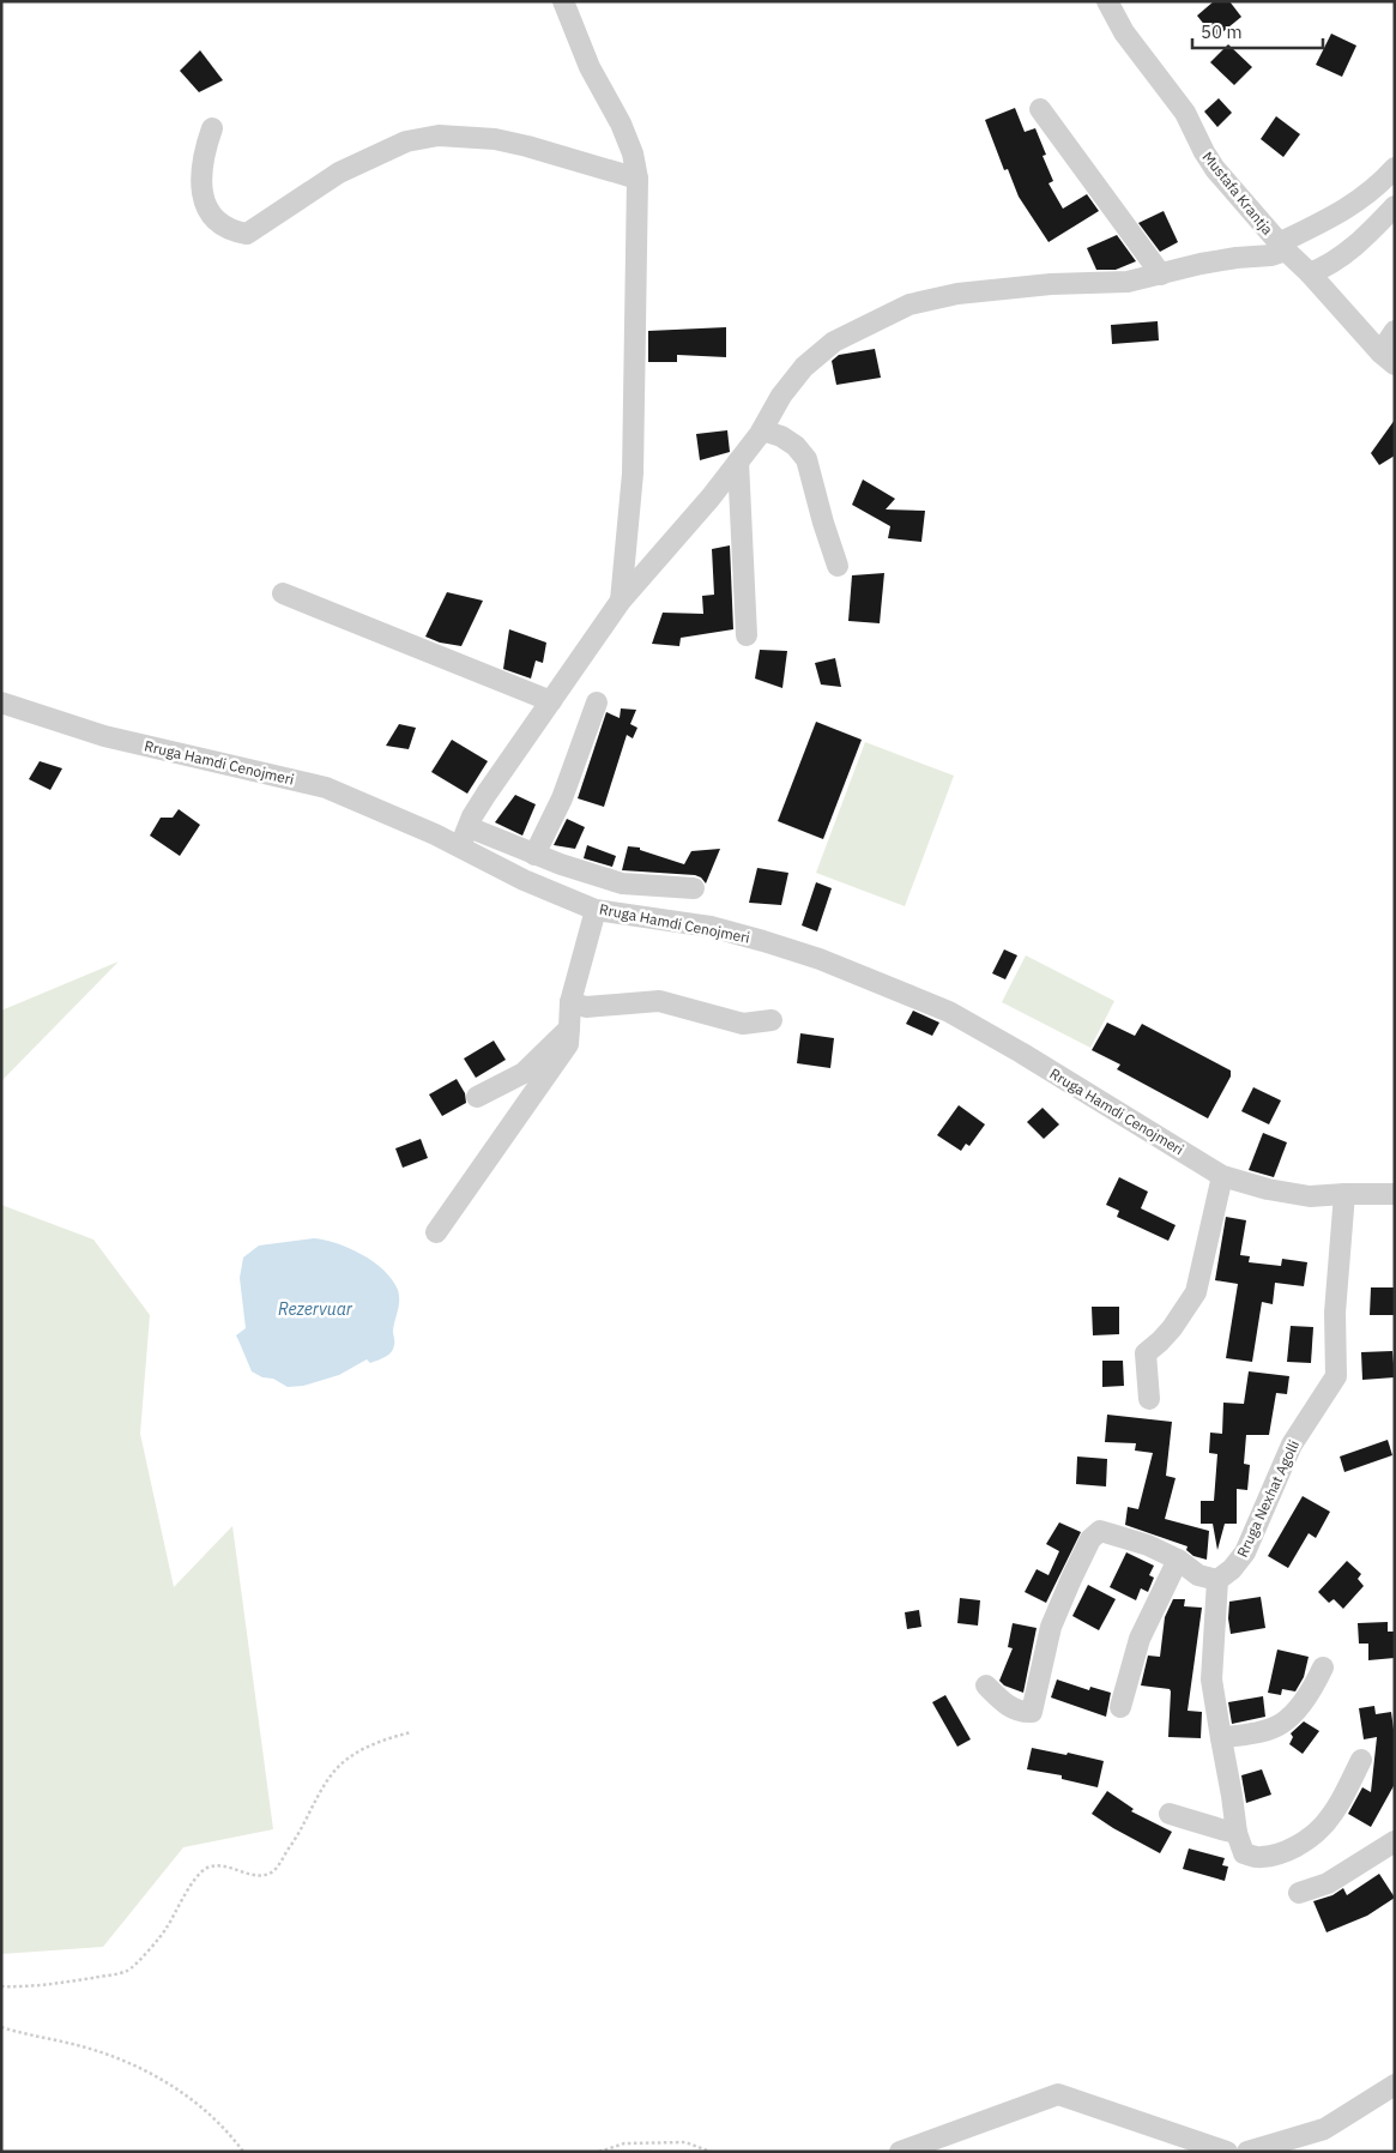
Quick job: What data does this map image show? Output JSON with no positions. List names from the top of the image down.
{
  "streets": {
    "street": ["Mustafa Krantja", "Rruga Hamdi Cenojmeri", "Rruga Nexhat Agolli"]
  },
  "crossings": [
    ["Rruga Hamdi Cenojmeri", "Rruga Nexhat Agolli"]
  ],
  "water": ["Rezervuar"],
  "scale_bar": "50 m"
}
